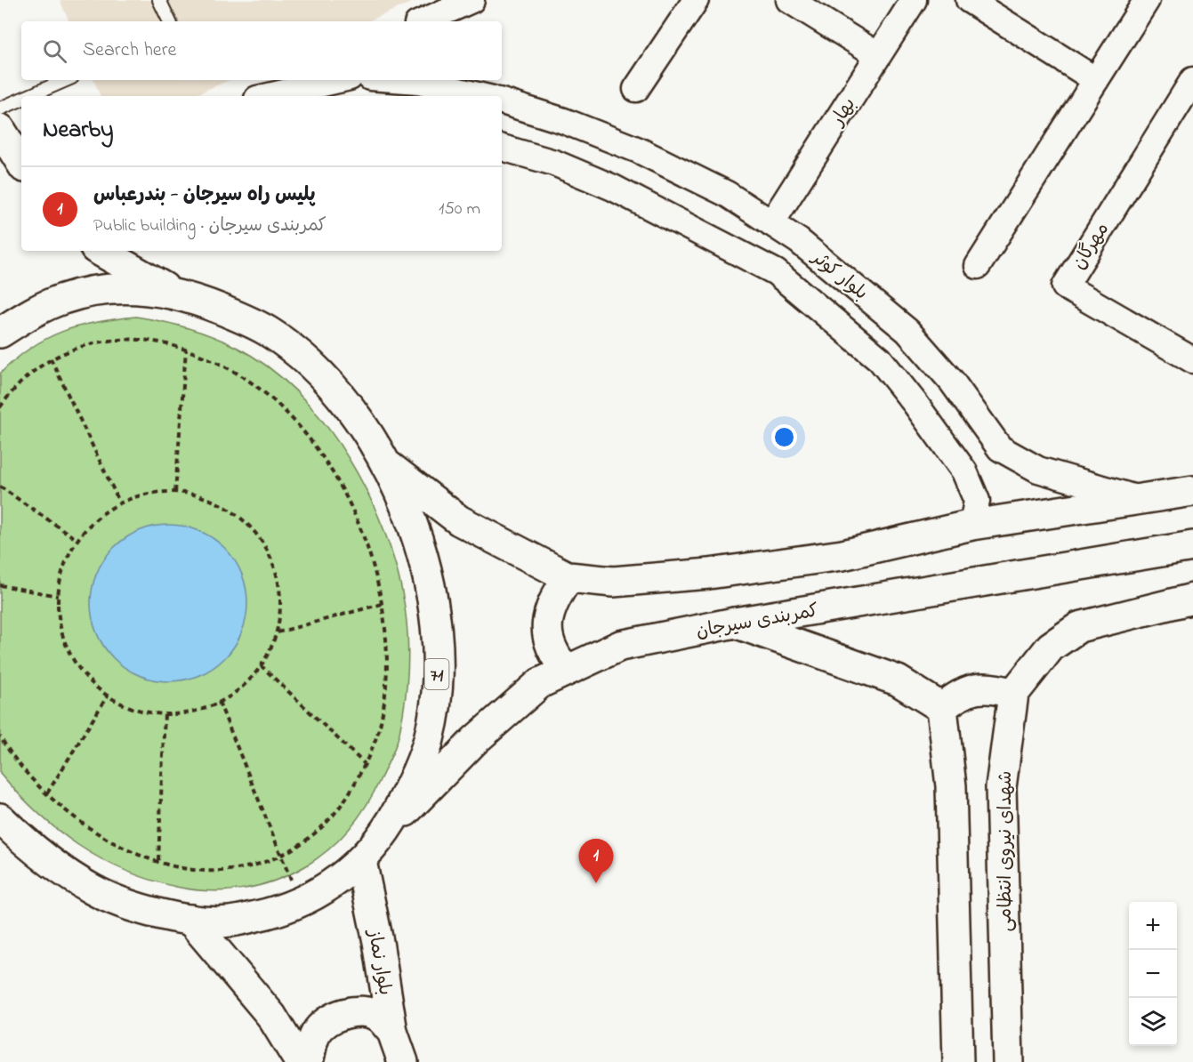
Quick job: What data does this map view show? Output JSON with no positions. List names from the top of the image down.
{
  "streets": {
    "main road": [
      "کمربندی سیرجان",
      "71",
      "شهدای نیروی انتظامی",
      "بلوار نماز"
    ],
    "street": ["بهار", "مهرگان", "بلوار کوثر"]
  },
  "crossings": [
    ["بهار", "بلوار کوثر"],
    ["بلوار کوثر", "71"],
    ["کمربندی سیرجان", "71"],
    ["71", "بلوار نماز"]
  ],
  "page": {
    "search": "Search here",
    "heading": "Nearby",
    "list": [
      {
        "mark": "1",
        "name": "پلیس راه سیرجان - بندرعباس",
        "note": "Public building · کمربندی سیرجان",
        "value": "150 m"
      }
    ],
    "pins": "1",
    "map_buttons": ["+", "−"]
  }
}
